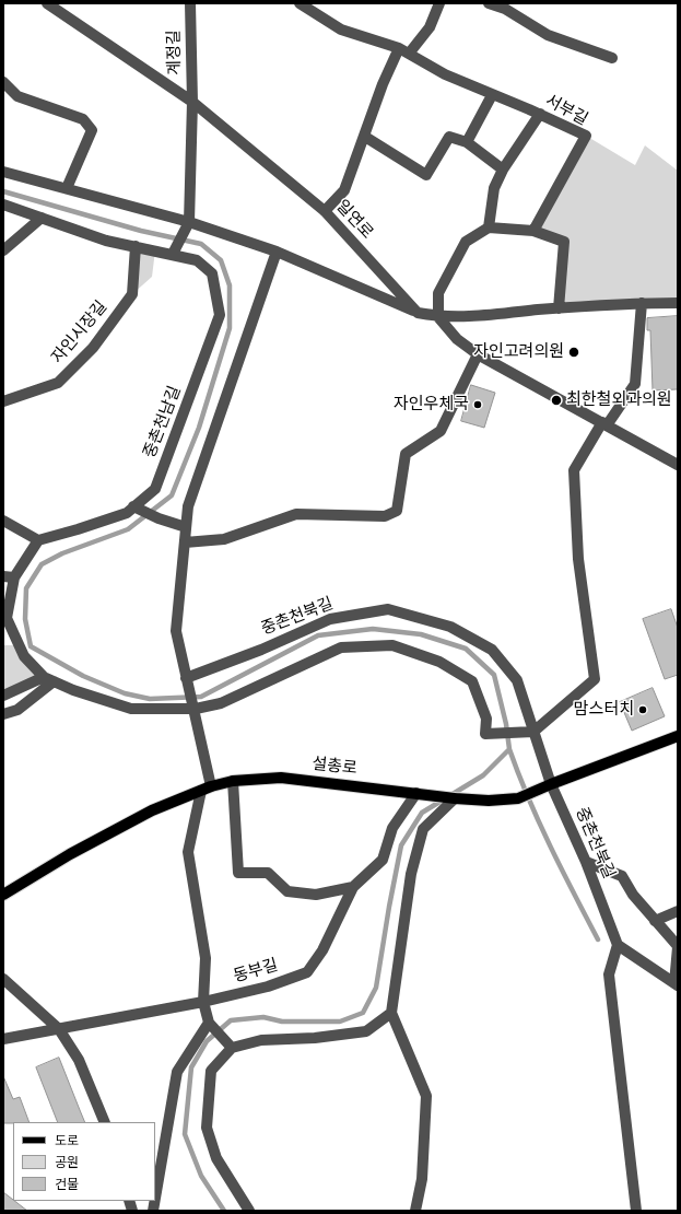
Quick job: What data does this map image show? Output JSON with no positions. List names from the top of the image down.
{
  "streets": {
    "main road": ["설총로"],
    "street": [
      "계정길",
      "서부길",
      "일연로",
      "자인시장길",
      "중촌천남길",
      "중촌천북길",
      "동부길"
    ]
  },
  "crossings": [
    ["계정길", "일연로"],
    ["자인시장길", "중촌천남길"],
    ["중촌천북길", "설총로"],
    ["설총로", "동부길"]
  ],
  "places": [
    "자인고려의원",
    "최한철외과의원",
    "자인우체국",
    "맘스터치"
  ],
  "legend": ["도로", "공원", "건물"]
}
